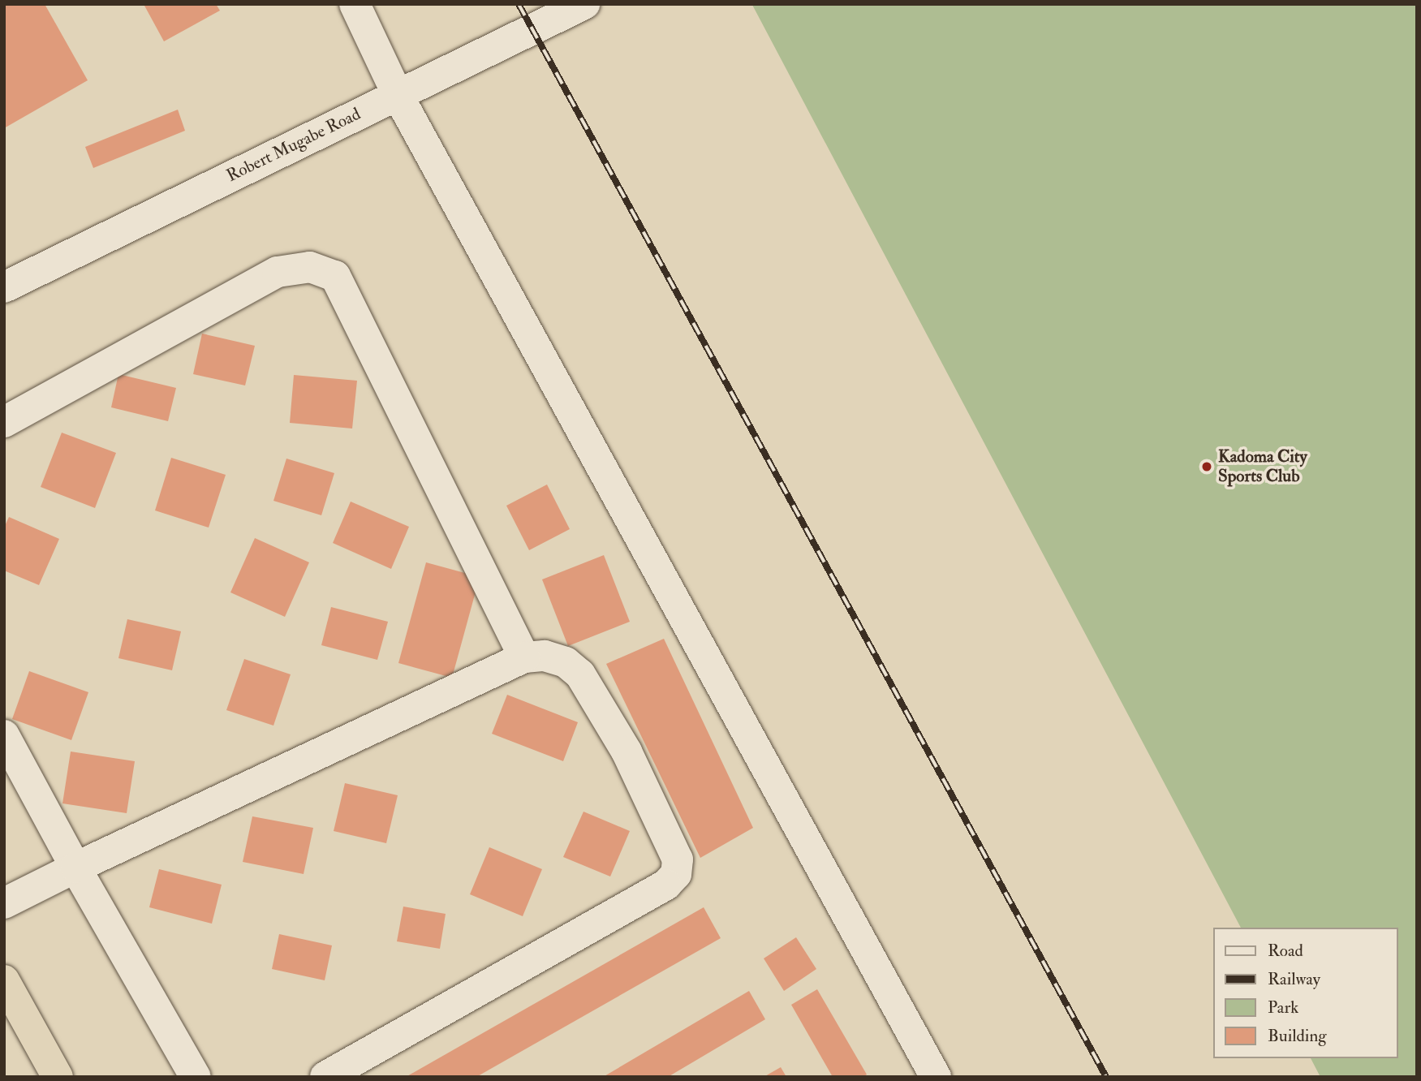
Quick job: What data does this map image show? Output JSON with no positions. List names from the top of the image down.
{
  "streets": {
    "street": ["Robert Mugabe Road"]
  },
  "places": ["Kadoma City Sports Club"],
  "legend": [
    "Road",
    "Railway",
    "Park",
    "Building"
  ]
}
